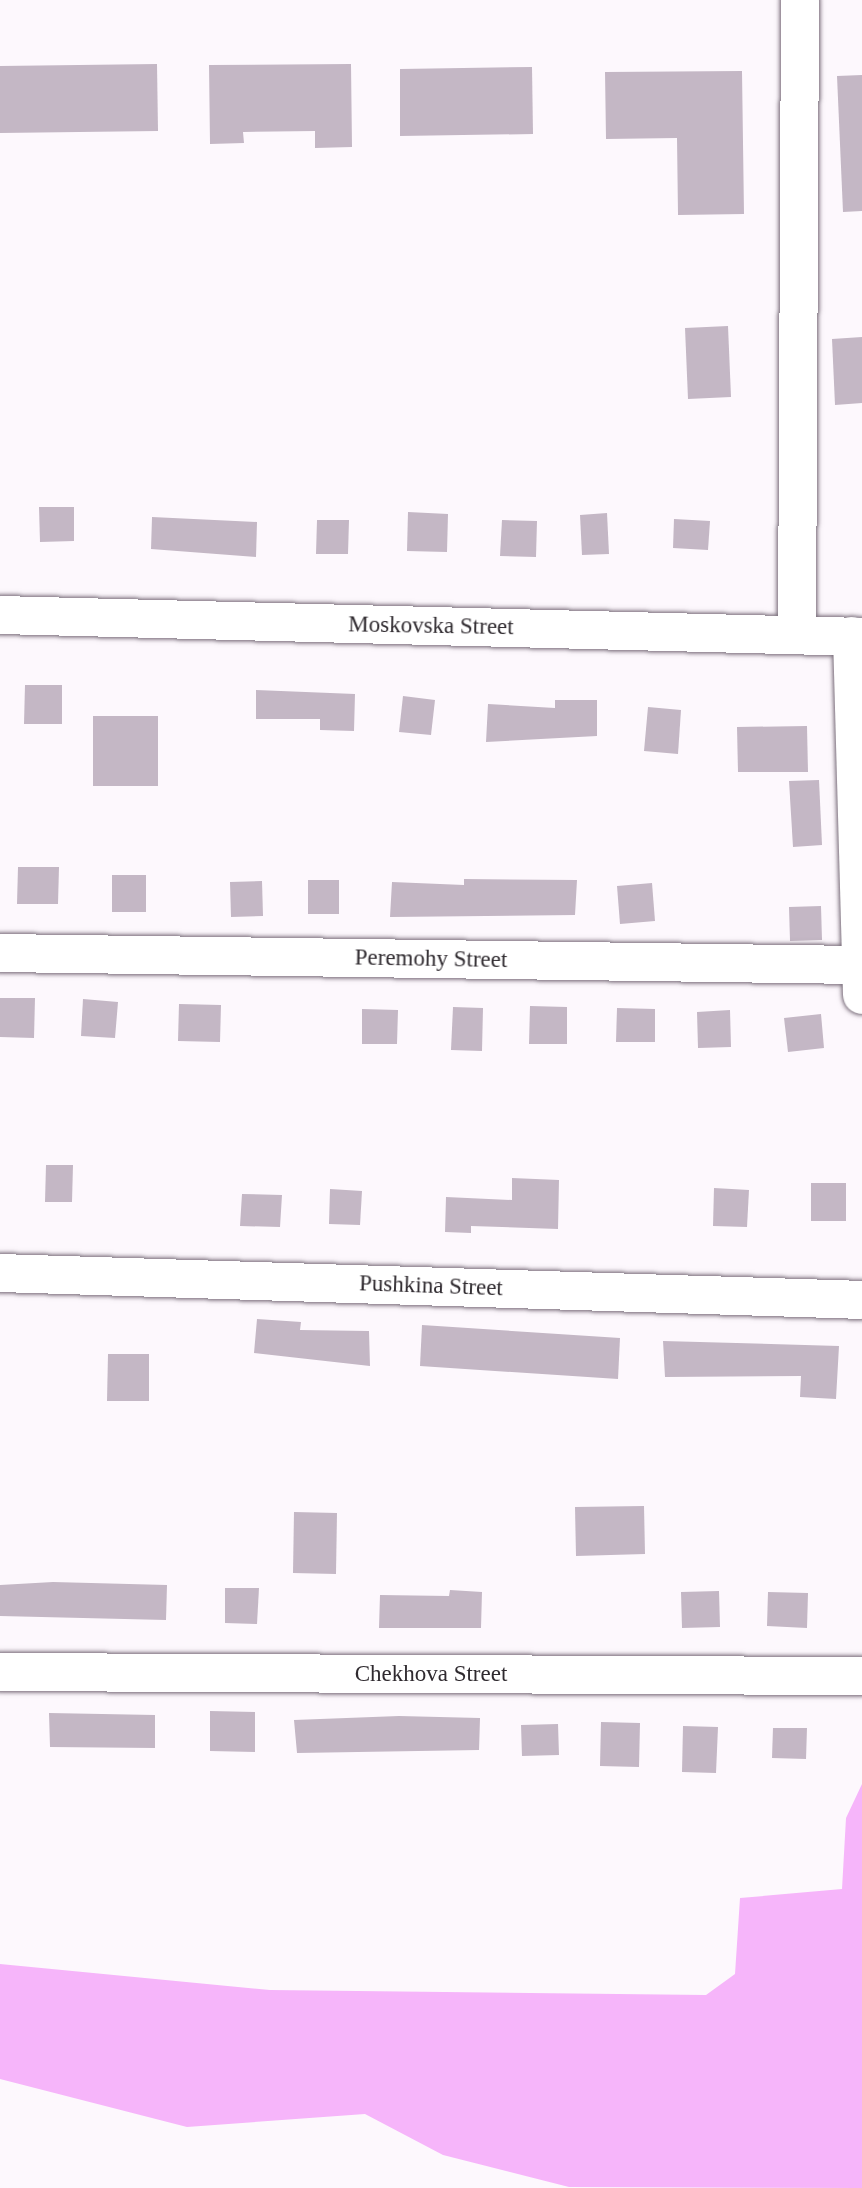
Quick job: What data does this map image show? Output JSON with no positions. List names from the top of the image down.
{
  "streets": {
    "street": [
      "Moskovska Street",
      "Peremohy Street",
      "Pushkina Street",
      "Chekhova Street"
    ]
  }
}
